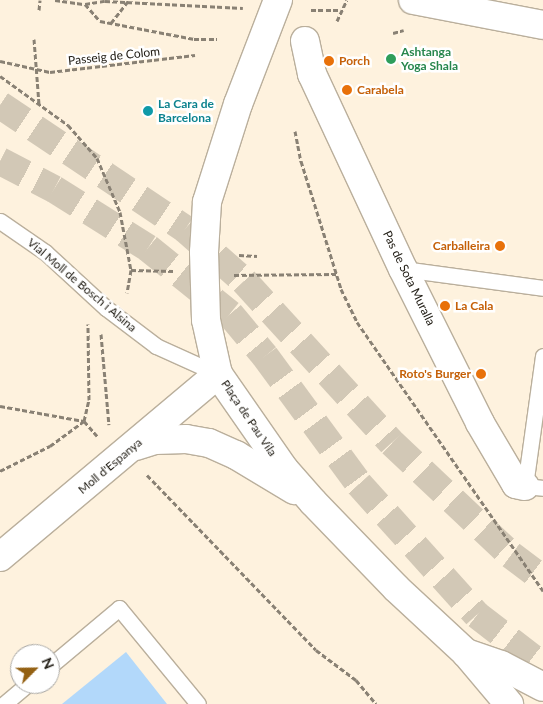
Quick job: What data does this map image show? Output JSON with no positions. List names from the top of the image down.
{
  "streets": {
    "street": ["Pas de Sota Muralla", "Plaça de Pau Vila", "Moll d'Espanya"],
    "lane": ["Vial Moll de Bosch i Alsina"],
    "path": ["Passeig de Colom"]
  },
  "crossings": [
    ["Vial Moll de Bosch i Alsina", "Plaça de Pau Vila"],
    ["Vial Moll de Bosch i Alsina", "Moll d'Espanya"],
    ["Plaça de Pau Vila", "Moll d'Espanya"]
  ],
  "places": [
    "Ashtanga Yoga Shala",
    "Porch",
    "Carabela",
    "La Cara de Barcelona",
    "Carballeira",
    "La Cala",
    "Roto's Burger"
  ],
  "north": "top right"
}
